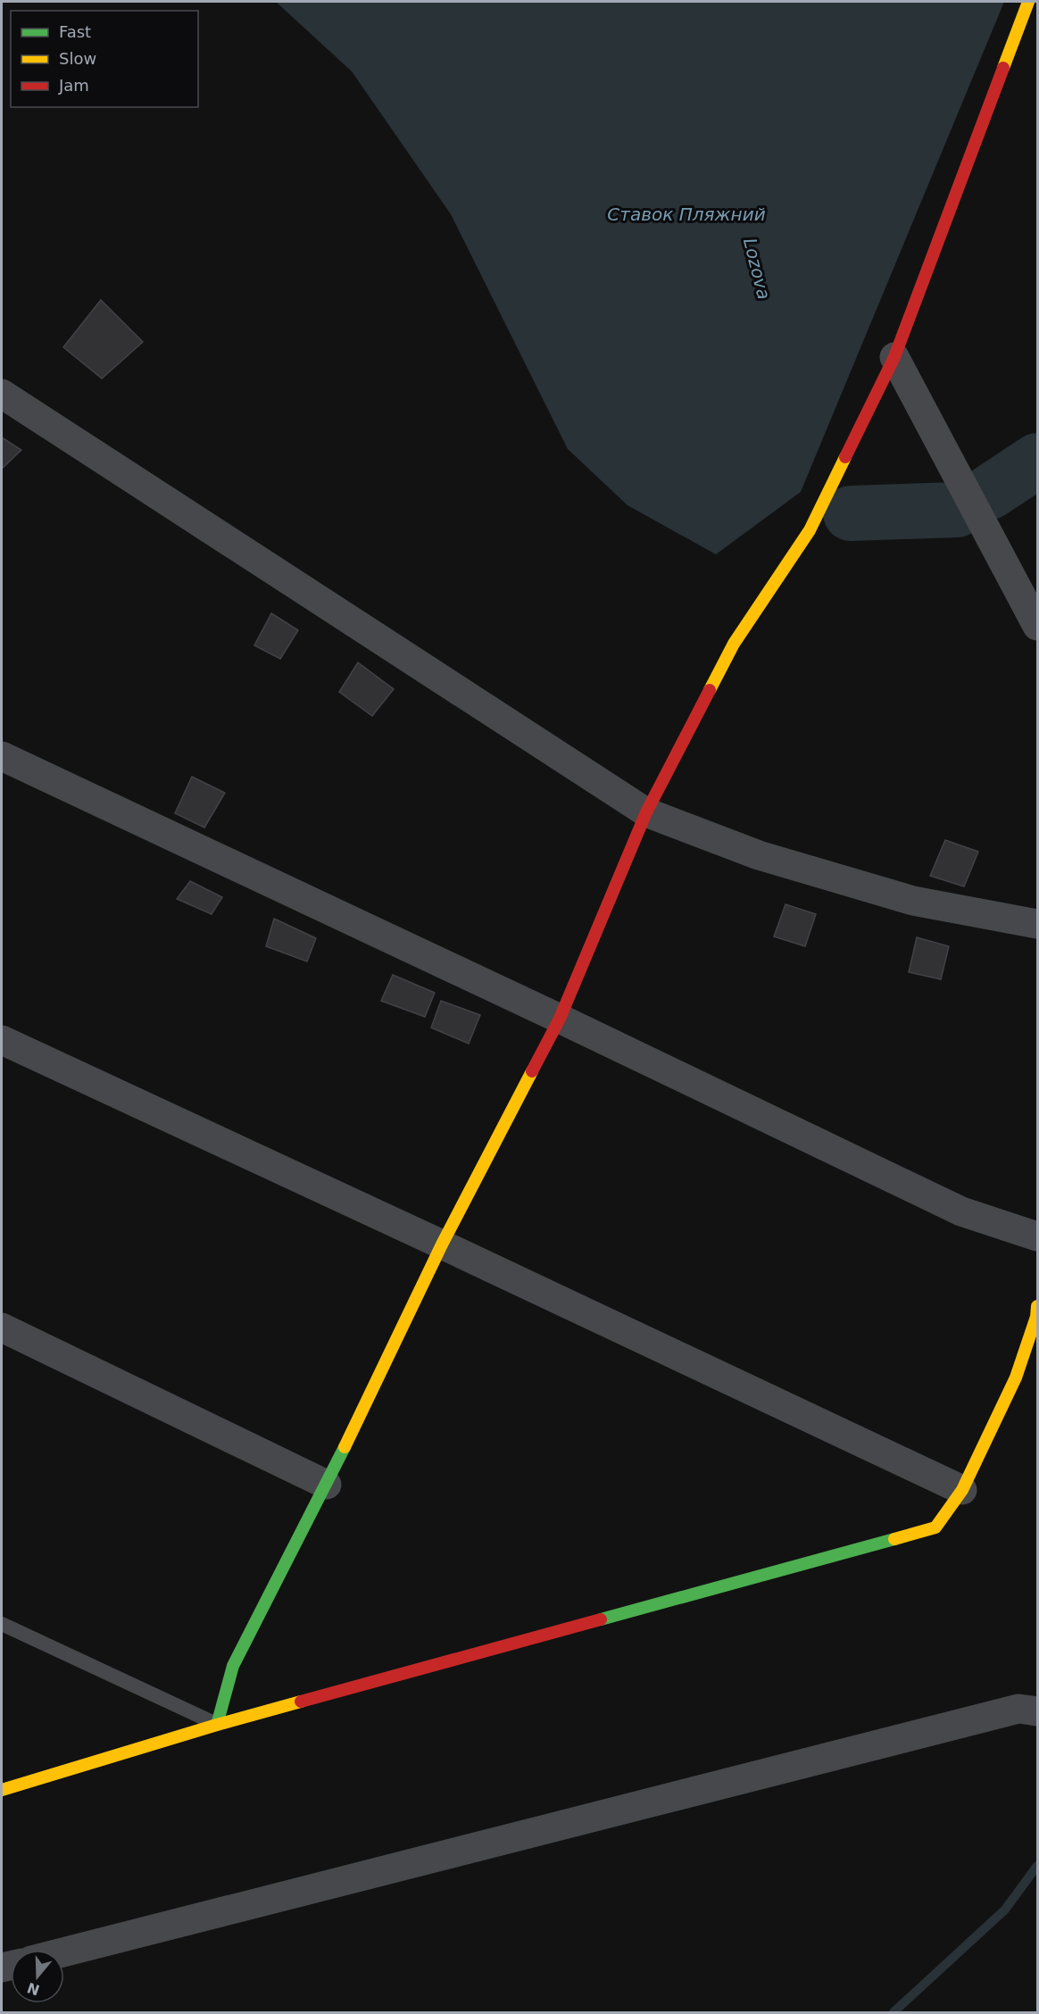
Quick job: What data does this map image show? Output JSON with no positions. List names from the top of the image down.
{
  "water": ["Ставок Пляжний", "Lozova"],
  "legend": ["Fast", "Slow", "Jam"],
  "north": "bottom"
}
